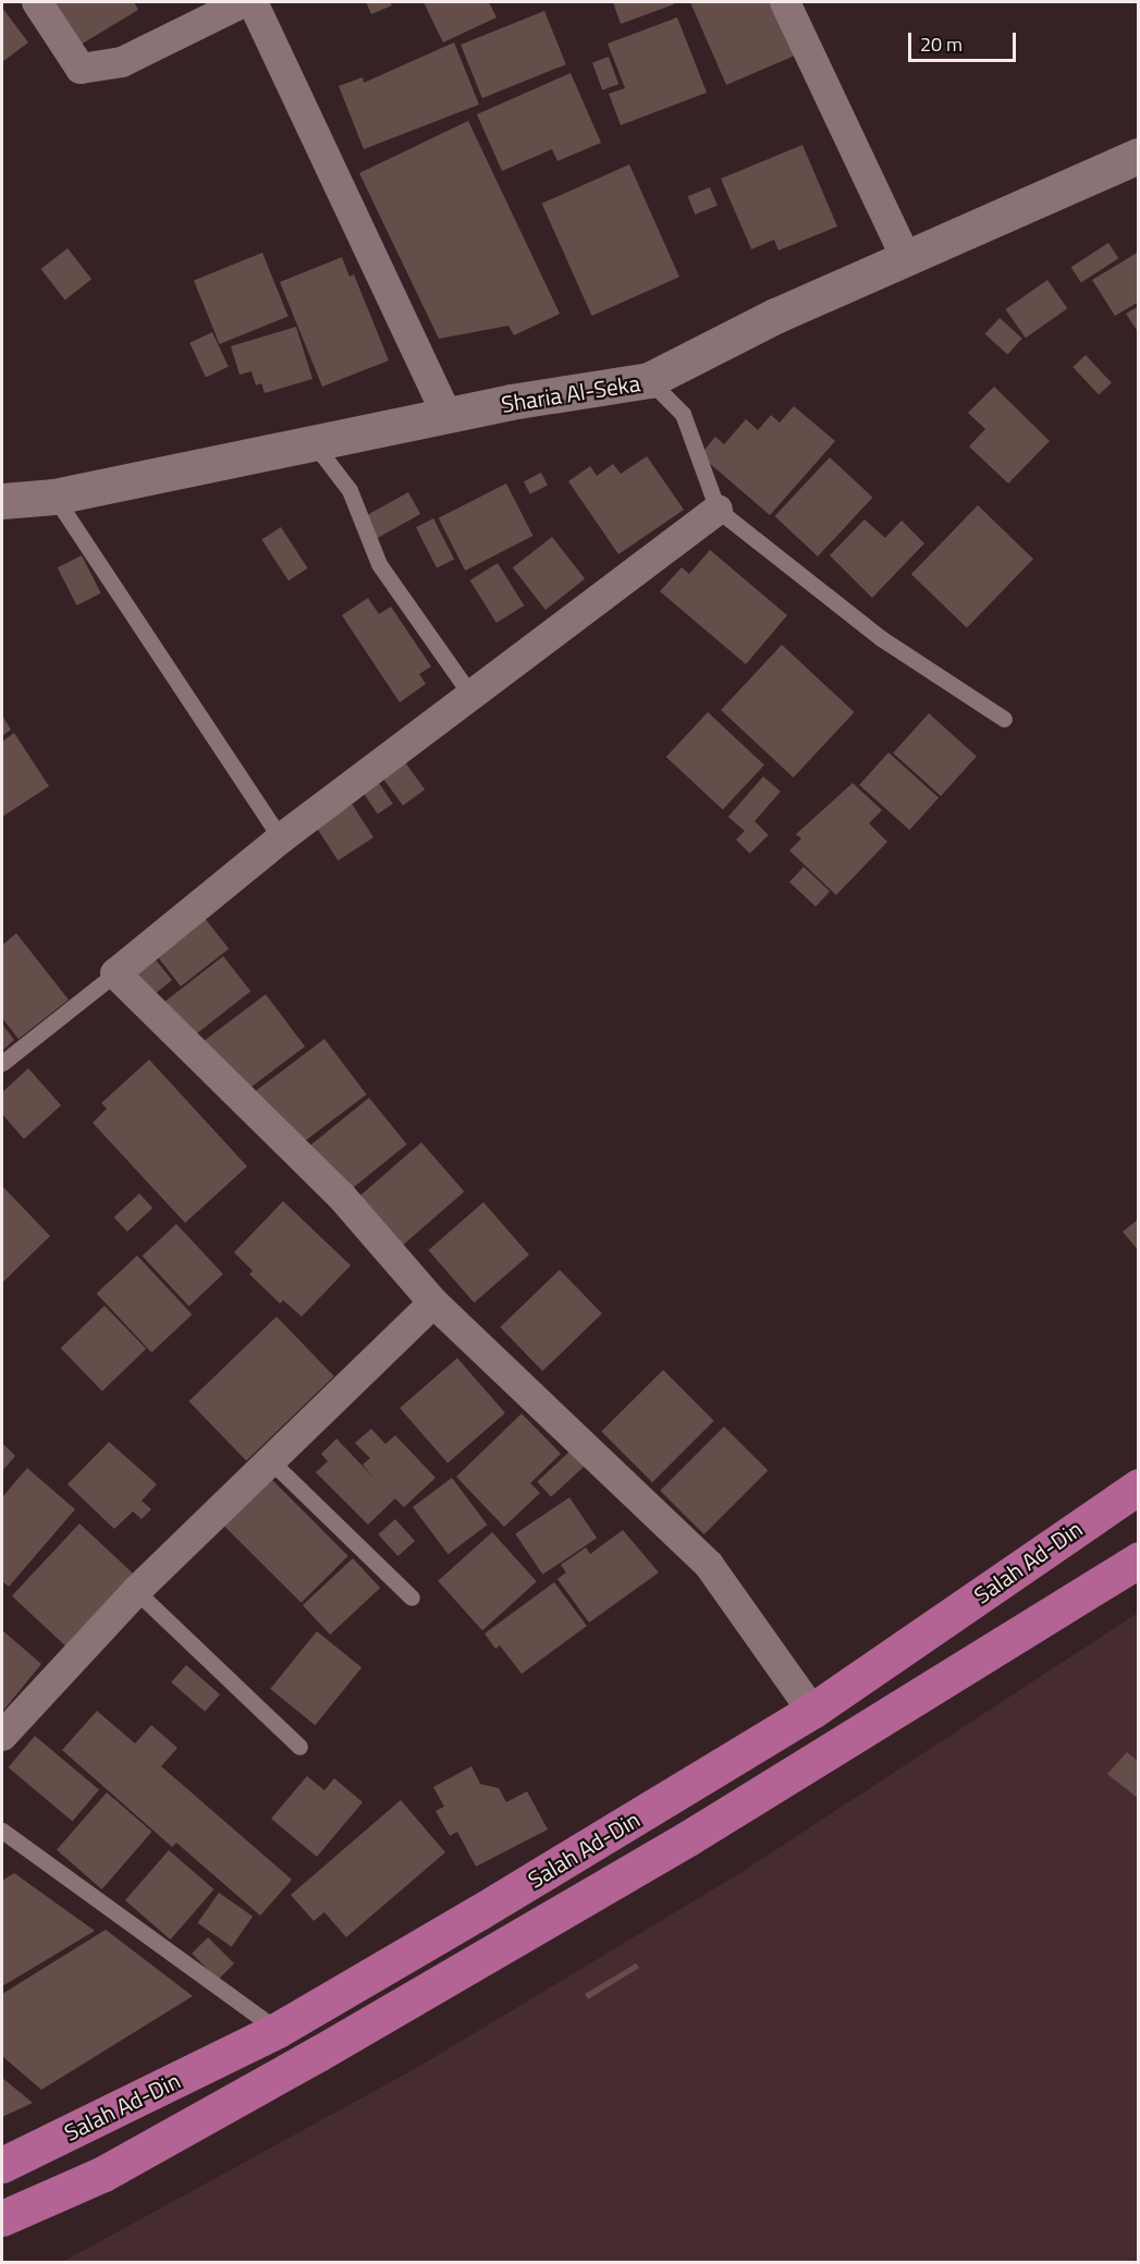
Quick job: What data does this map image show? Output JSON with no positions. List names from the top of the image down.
{
  "streets": {
    "highway": ["Salah Ad-Din"],
    "street": ["Sharia Al-Seka"]
  },
  "scale_bar": "20 m"
}
